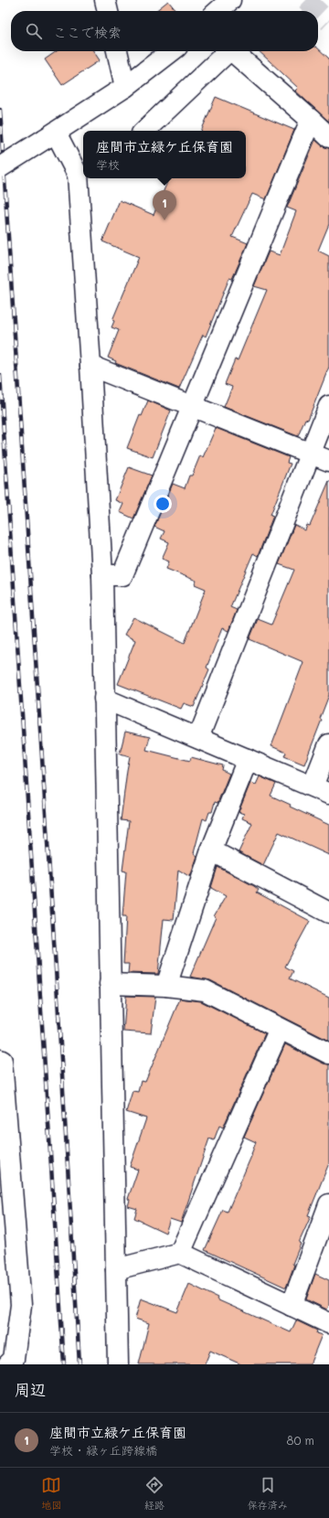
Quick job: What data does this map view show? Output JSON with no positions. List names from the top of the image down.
{
  "page": {
    "search": "ここで検索",
    "popup": ["座間市立緑ケ丘保育園", "学校"],
    "pins": "1",
    "heading": "周辺",
    "list": [
      {
        "mark": "1",
        "name": "座間市立緑ケ丘保育園",
        "note": "学校 · 緑ヶ丘跨線橋",
        "value": "80 m"
      }
    ],
    "nav": ["地図", "経路", "保存済み"]
  }
}
